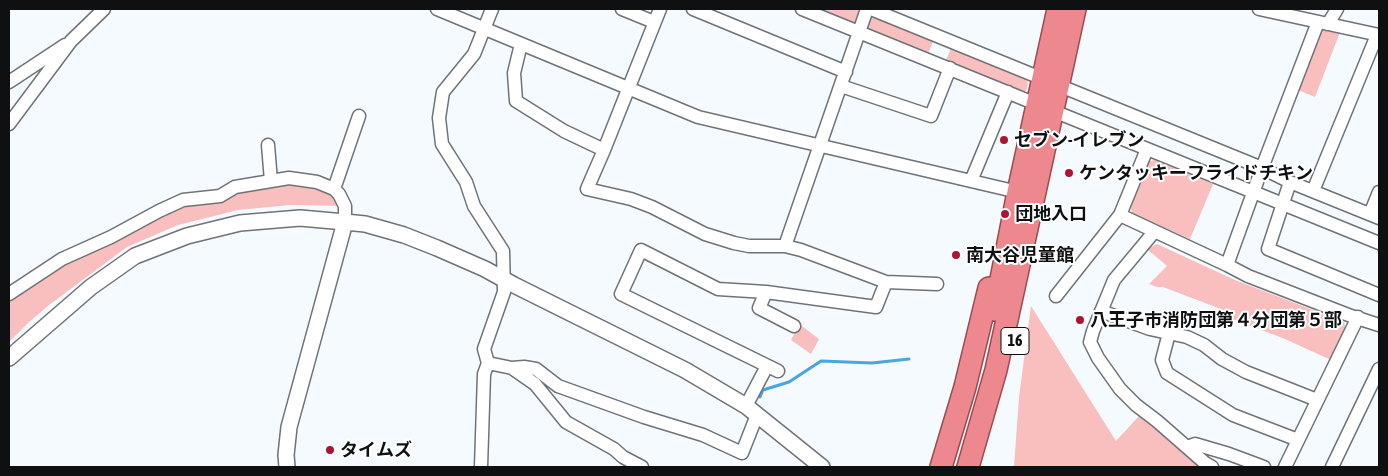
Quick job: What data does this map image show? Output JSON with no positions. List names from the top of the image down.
{
  "streets": {
    "highway": ["16"]
  },
  "places": [
    "セブン-イレブン",
    "ケンタッキーフライドチキン",
    "団地入口",
    "南大谷児童館",
    "八王子市消防団第４分団第５部",
    "タイムズ"
  ]
}
